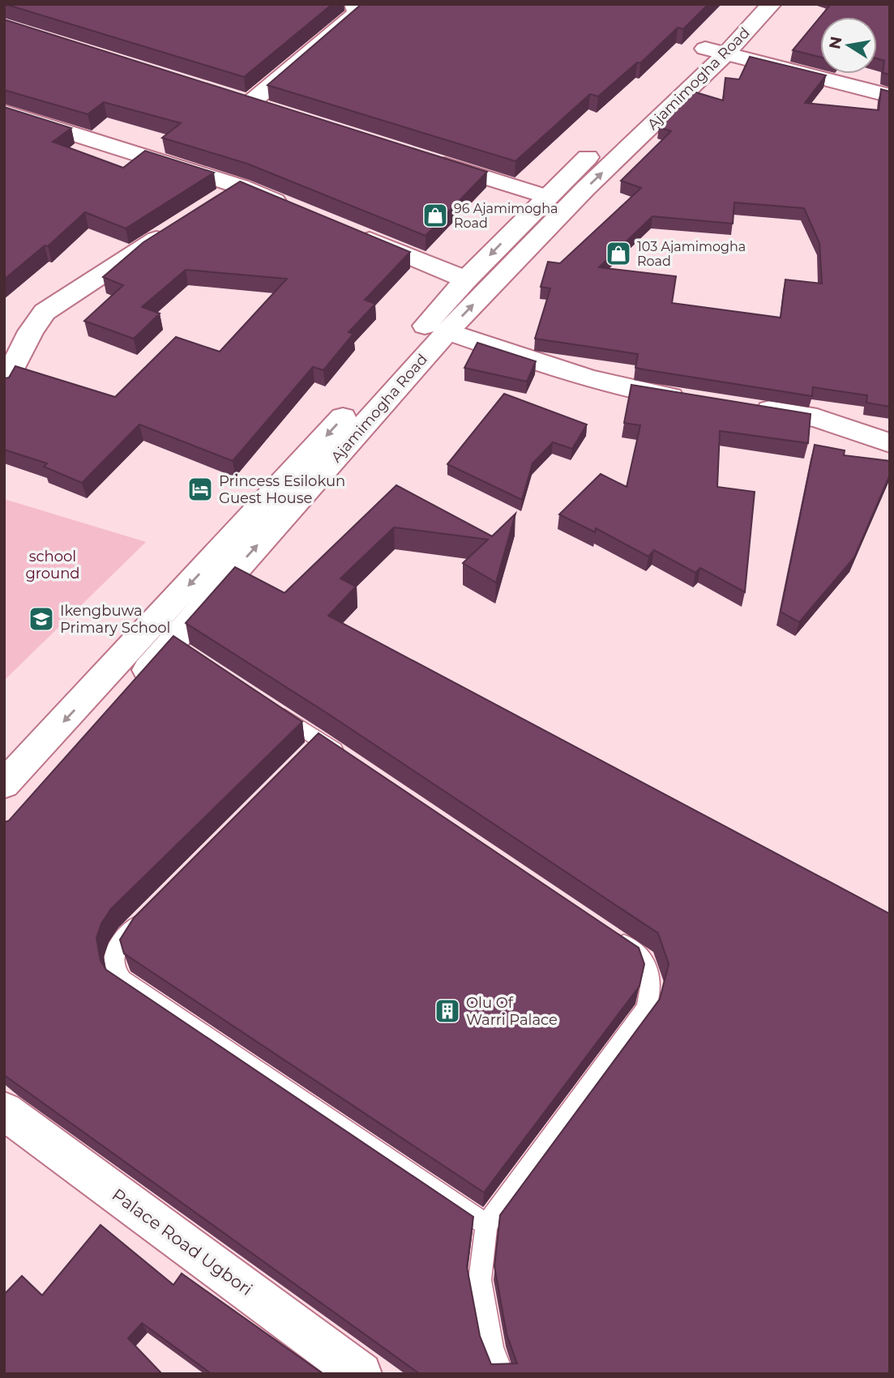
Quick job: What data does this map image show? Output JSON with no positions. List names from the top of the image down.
{
  "streets": {
    "main road": ["Ajamimogha Road", "Palace Road Ugbori"]
  },
  "parks": ["school ground"],
  "places": {
    "shop": ["96 Ajamimogha Road", "103 Ajamimogha Road"],
    "hotel": ["Princess Esilokun Guest House"],
    "school or university": ["Ikengbuwa Primary School"],
    "building": ["Olu Of Warri Palace"]
  },
  "north": "left"
}
